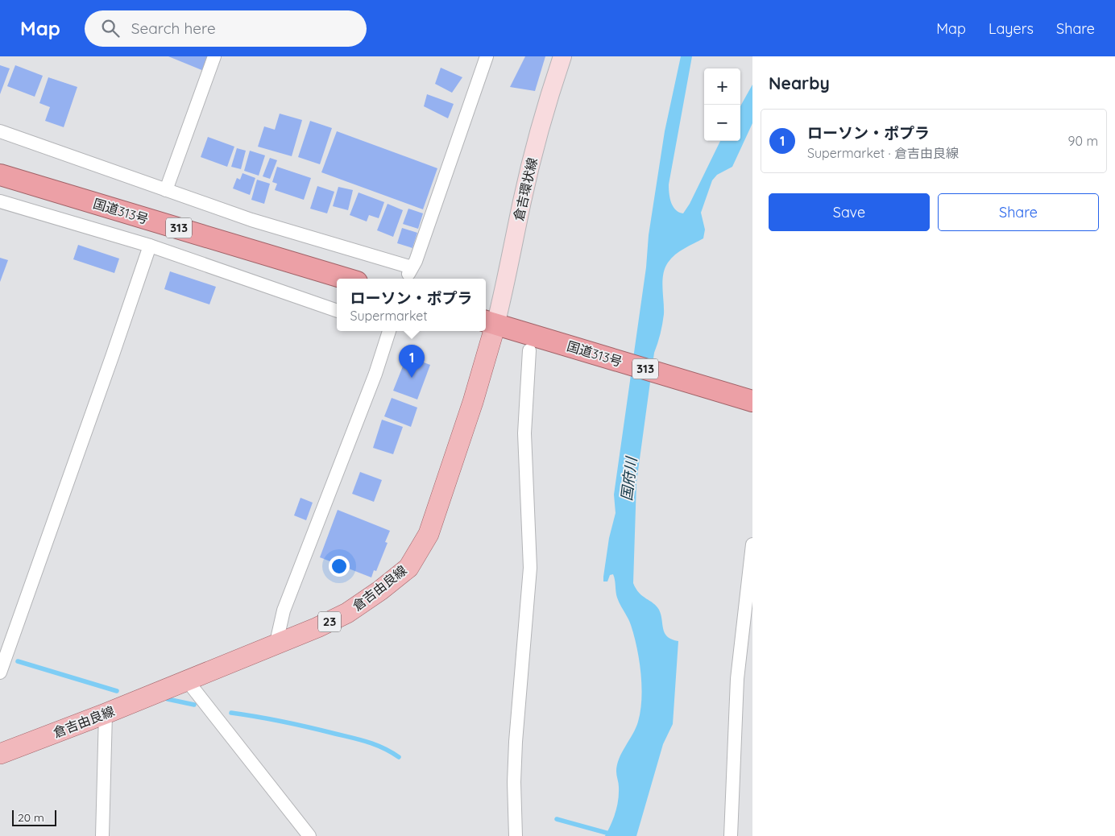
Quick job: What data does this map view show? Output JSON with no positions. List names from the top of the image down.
{
  "streets": {
    "highway": ["国道313号", "313"],
    "main road": ["倉吉環状線", "倉吉由良線", "23"]
  },
  "crossings": [
    ["倉吉環状線", "国道313号"],
    ["倉吉環状線", "倉吉由良線"],
    ["国道313号", "倉吉由良線"]
  ],
  "water": ["国府川"],
  "scale_bar": "20 m",
  "page": {
    "header": "Map",
    "search": "Search here",
    "nav": ["Map", "Layers", "Share"],
    "heading": "Nearby",
    "map_buttons": ["+", "−"],
    "list": [
      {
        "mark": "1",
        "name": "ローソン・ポプラ",
        "note": "Supermarket · 倉吉由良線",
        "value": "90 m"
      }
    ],
    "buttons": ["Save", "Share"],
    "popup": ["ローソン・ポプラ", "Supermarket"],
    "pins": "1",
    "scale": "20 m"
  }
}
